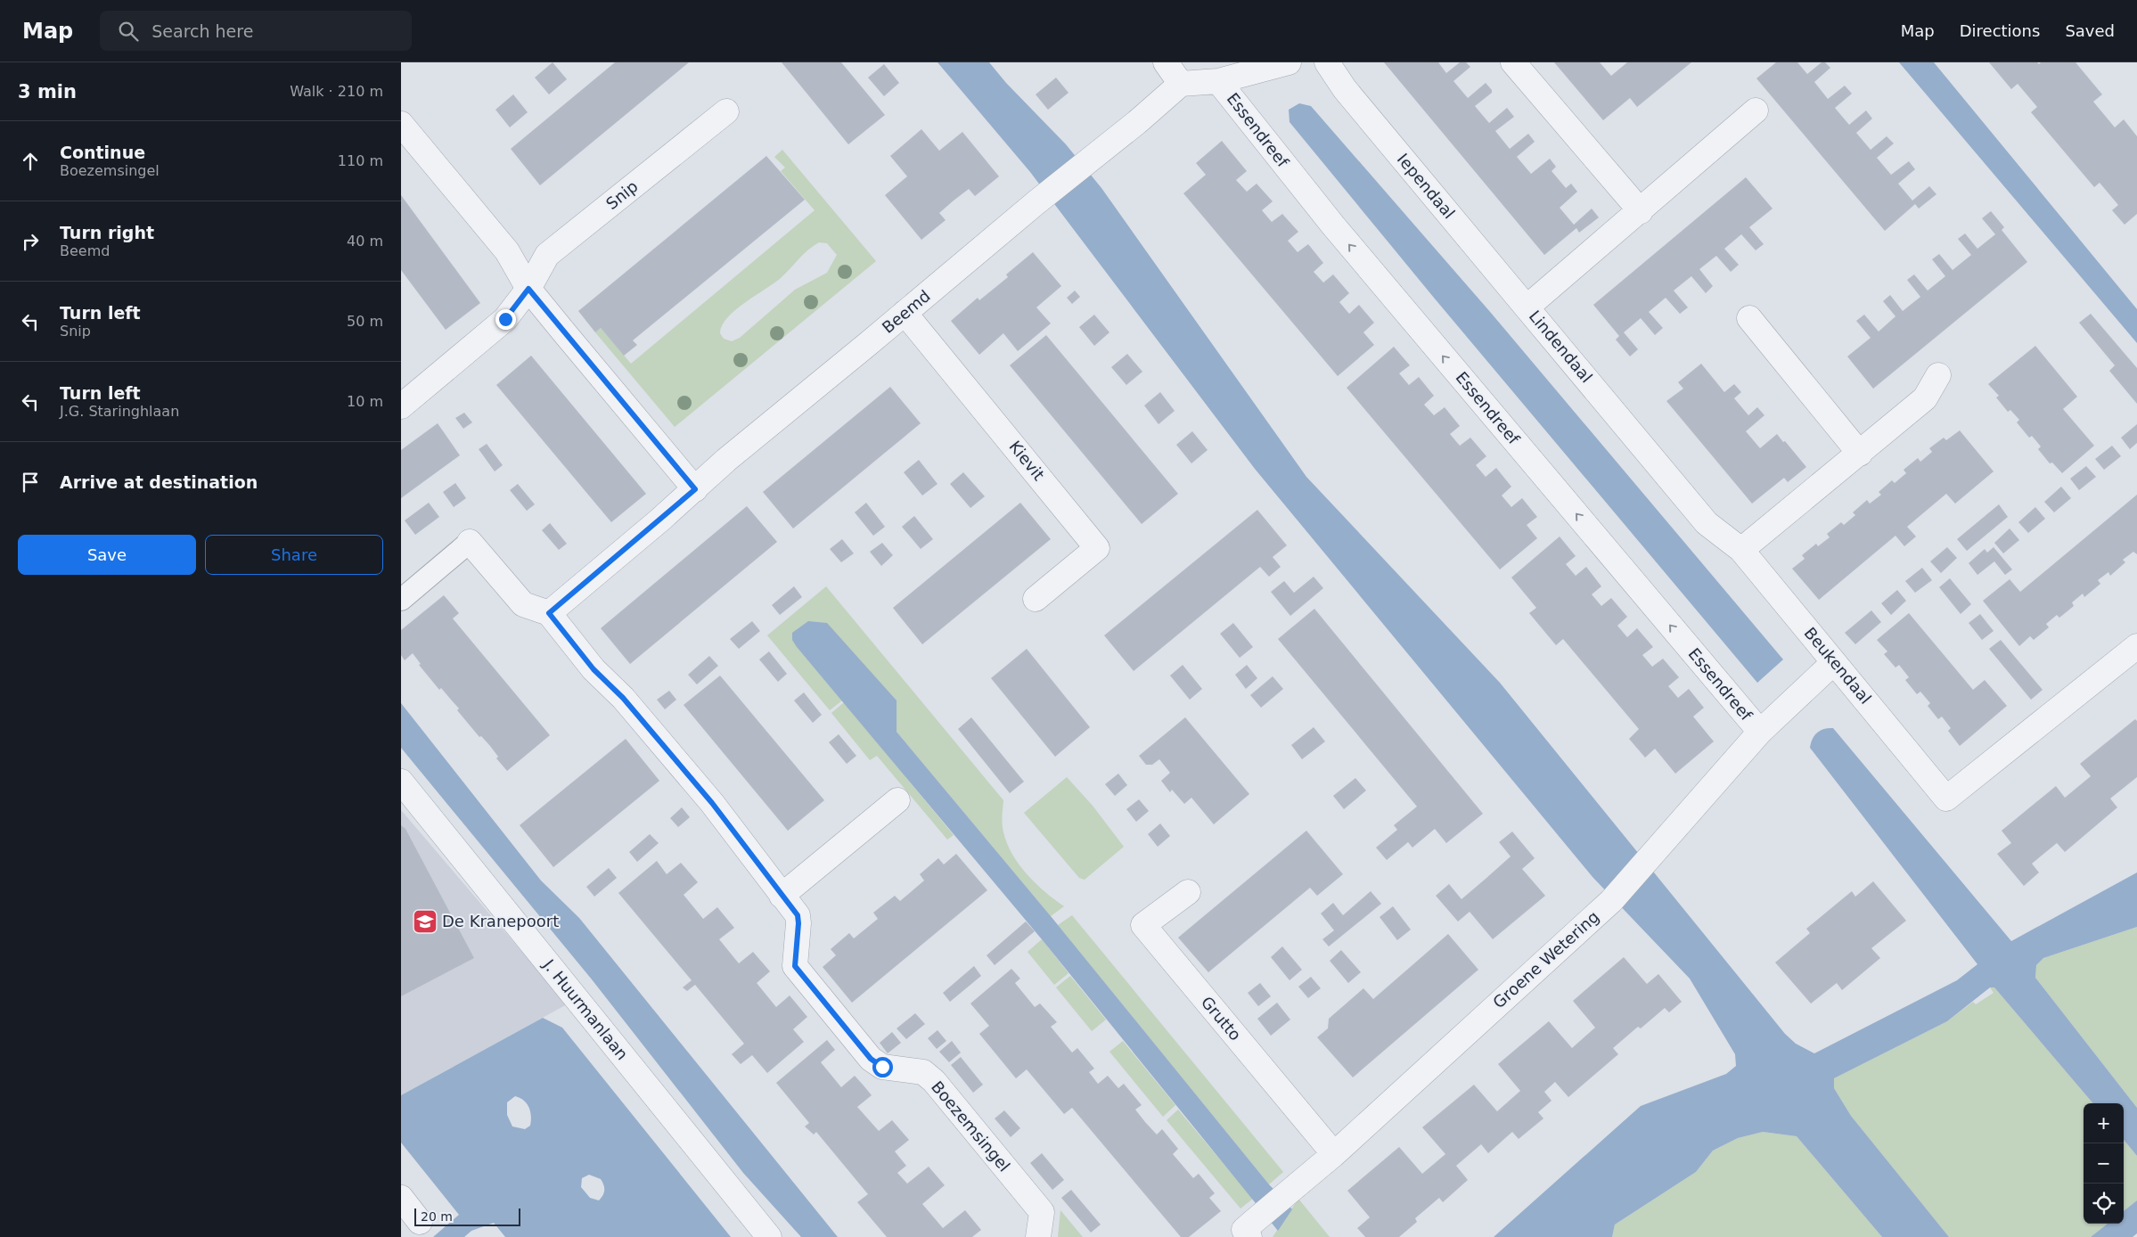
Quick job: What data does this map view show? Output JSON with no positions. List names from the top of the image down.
{
  "streets": {
    "street": [
      "Essendreef",
      "Iependaal",
      "Snip",
      "Beemd",
      "Lindendaal",
      "Kievit",
      "Beukendaal",
      "Groene Wetering",
      "J. Huurmanlaan",
      "Grutto",
      "Boezemsingel"
    ]
  },
  "crossings": [
    ["Essendreef", "Groene Wetering"],
    ["Iependaal", "Lindendaal"],
    ["Beemd", "Kievit"],
    ["Beemd", "Boezemsingel"],
    ["Lindendaal", "Beukendaal"],
    ["Beukendaal", "Groene Wetering"],
    ["Groene Wetering", "Grutto"]
  ],
  "one_way": ["Essendreef"],
  "places": {
    "school or university": ["De Kranepoort"]
  },
  "scale_bar": "20 m",
  "page": {
    "header": "Map",
    "search": "Search here",
    "nav": ["Map", "Directions", "Saved"],
    "heading": ["3 min", "Walk · 210 m"],
    "list": [
      ["Continue", "Boezemsingel", "110 m"],
      ["Turn right", "Beemd", "40 m"],
      ["Turn left", "Snip", "50 m"],
      ["Turn left", "J.G. Staringhlaan", "10 m"],
      "Arrive at destination"
    ],
    "buttons": ["Save", "Share"],
    "map_buttons": ["+", "−"],
    "scale": "20 m"
  }
}
